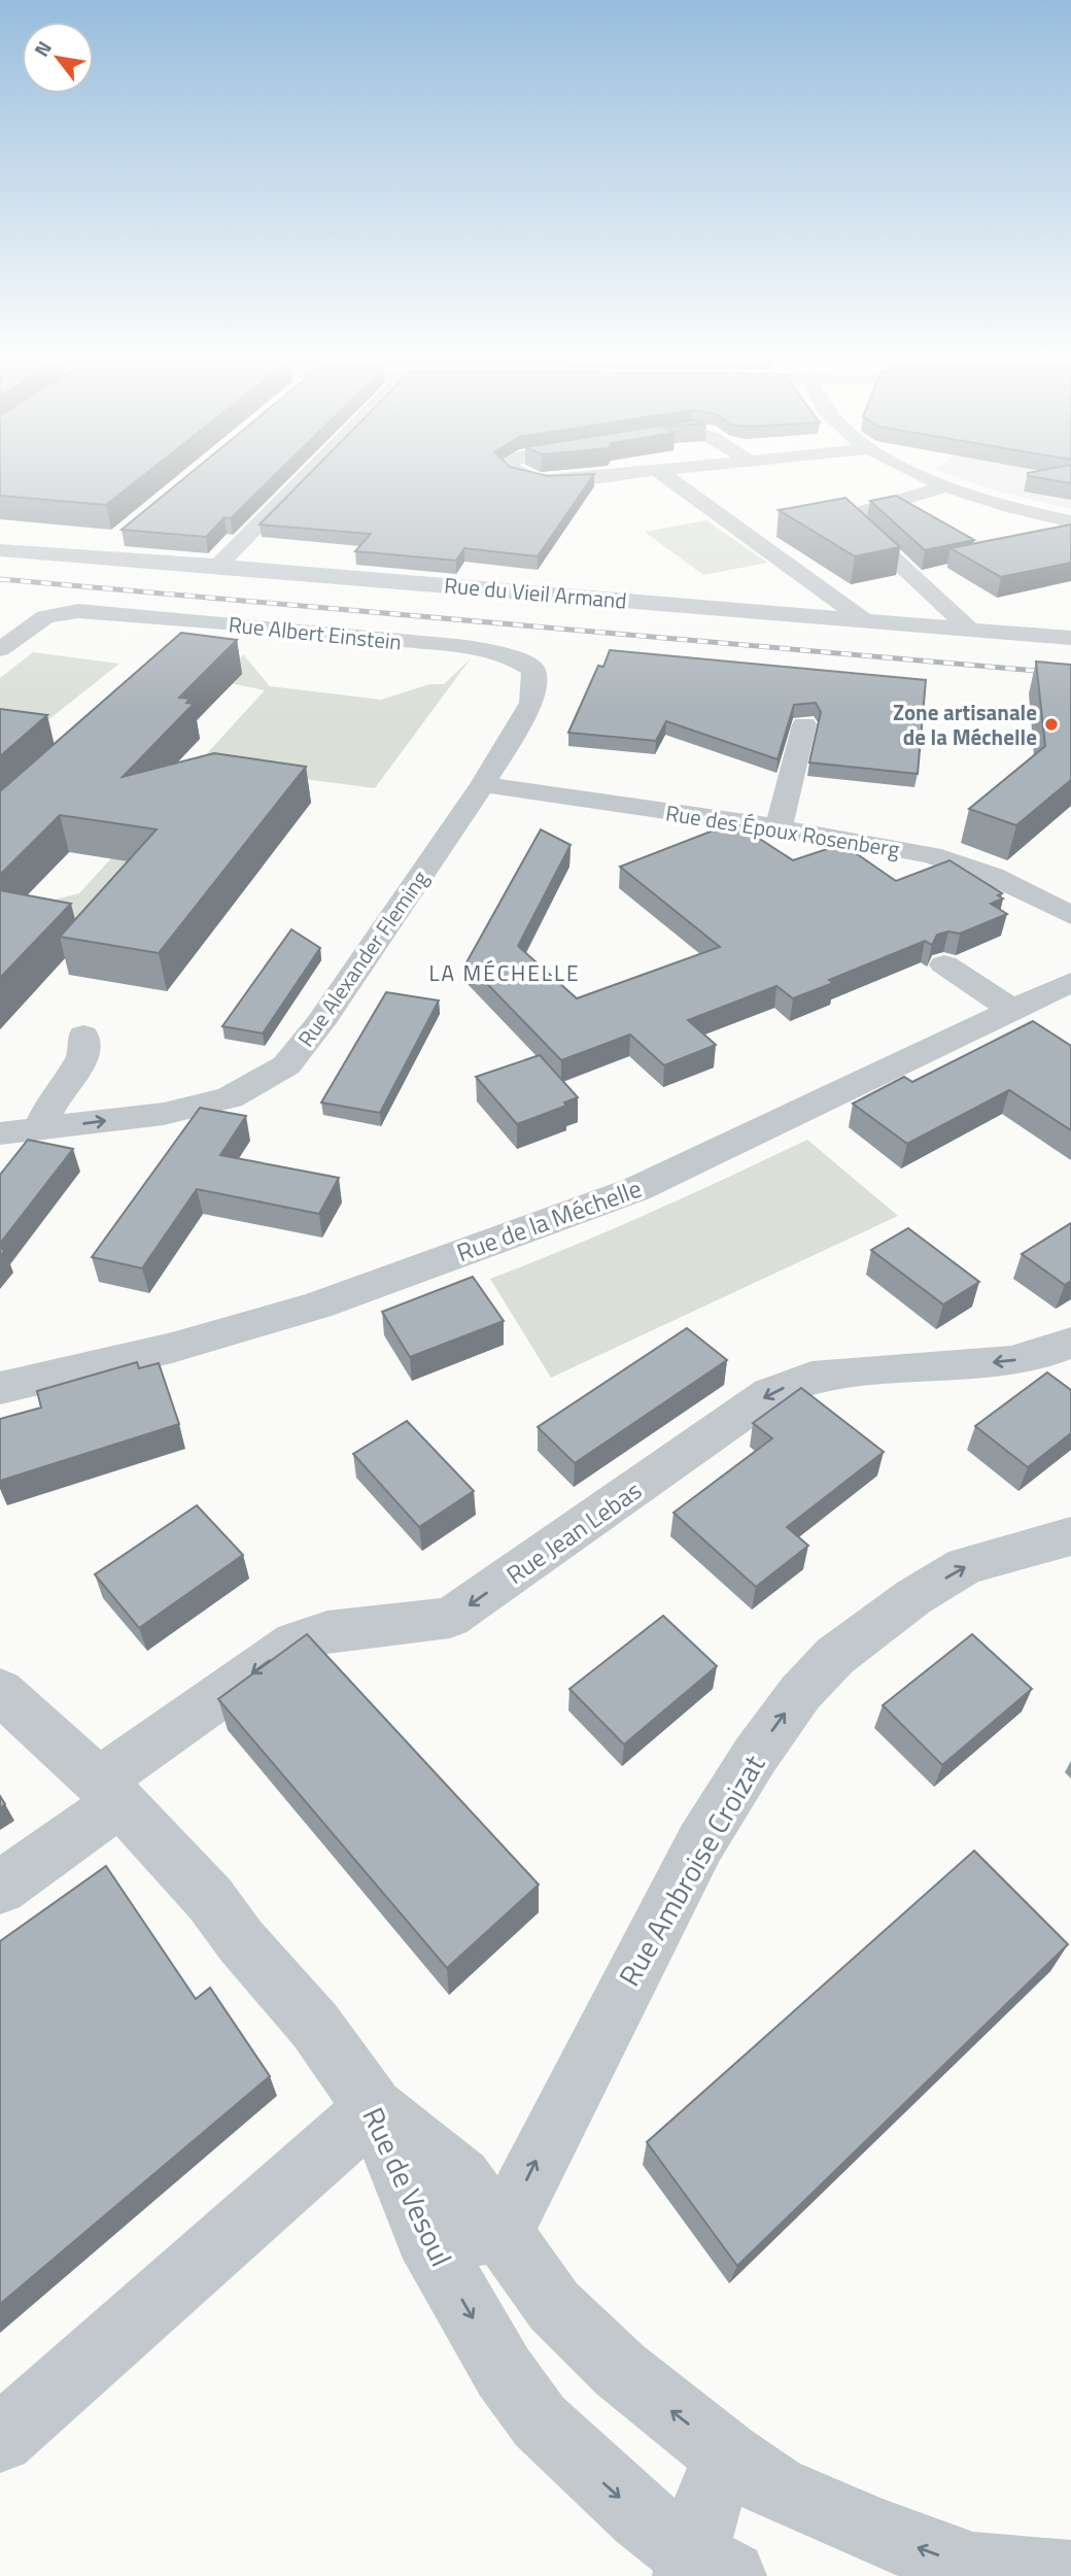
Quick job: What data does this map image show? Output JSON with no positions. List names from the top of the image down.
{
  "streets": {
    "street": [
      "Rue du Vieil Armand",
      "Rue Albert Einstein",
      "Rue des Époux Rosenberg",
      "Rue Alexander Fleming",
      "Rue de la Méchelle",
      "Rue Jean Lebas",
      "Rue Ambroise Croizat",
      "Rue de Vesoul"
    ]
  },
  "crossings": [
    ["Rue Albert Einstein", "Rue Alexander Fleming"],
    ["Rue des Époux Rosenberg", "Rue Alexander Fleming"],
    ["Rue Jean Lebas", "Rue de Vesoul"]
  ],
  "one_way": ["Rue Alexander Fleming", "Rue Jean Lebas", "Rue Ambroise Croizat"],
  "districts": ["LA MÉCHELLE"],
  "places": ["Zone artisanale de la Méchelle"],
  "north": "top left"
}
